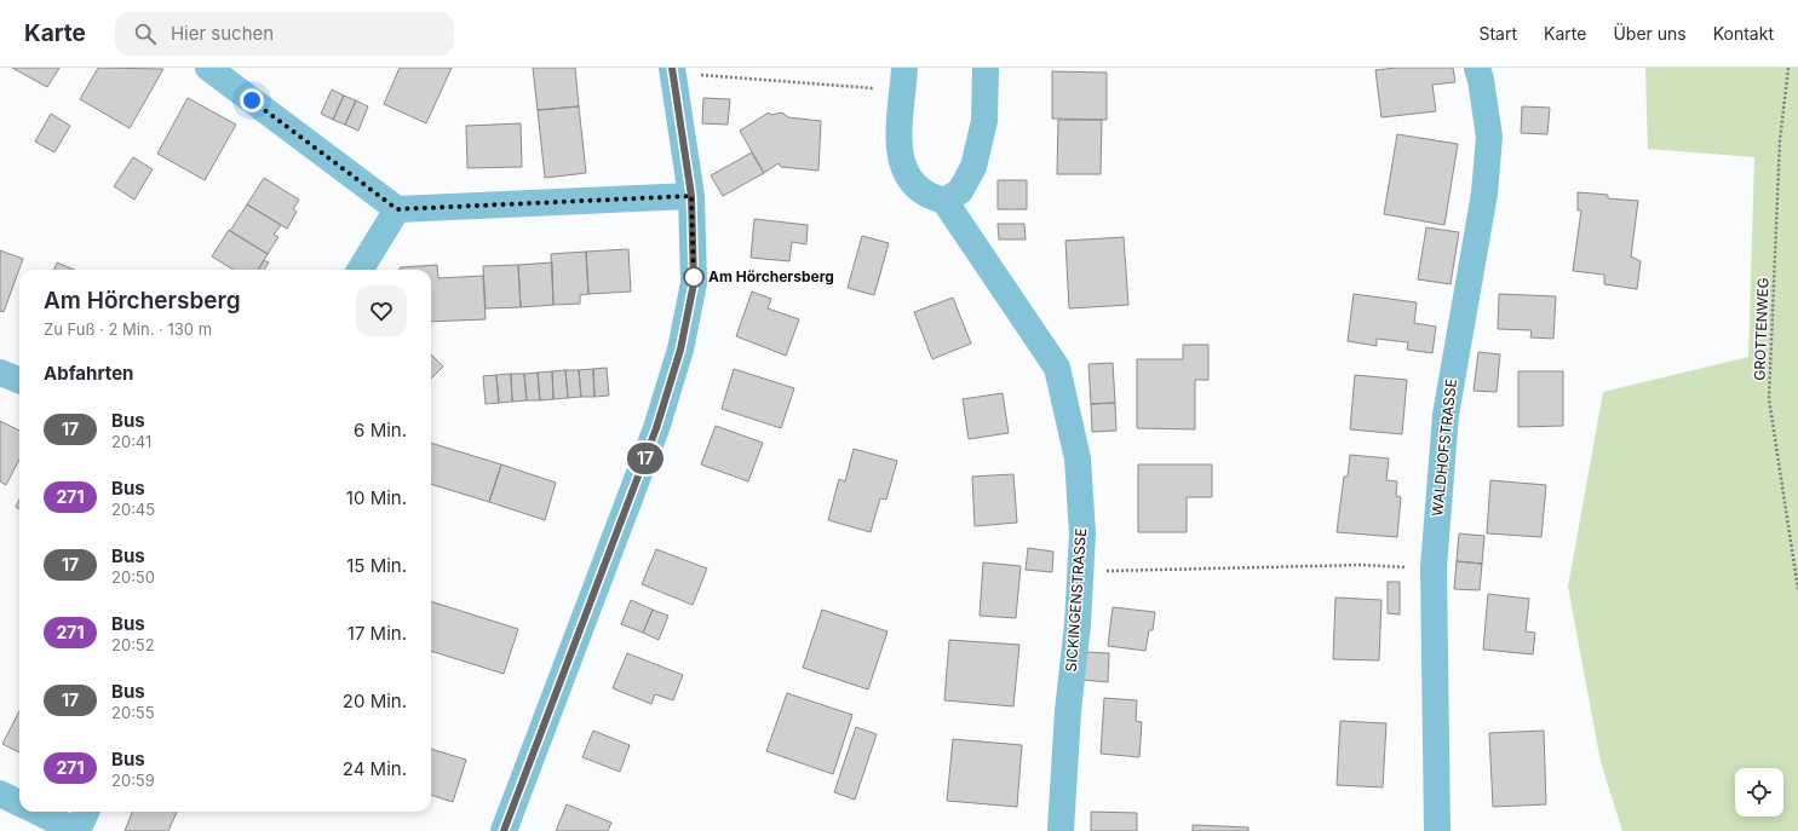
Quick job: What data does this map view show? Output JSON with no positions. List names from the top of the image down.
{
  "streets": {
    "street": ["WALDHOFSTRASSE", "SICKINGENSTRASSE"],
    "path": ["GROTTENWEG"]
  },
  "places": ["Am Hörchersberg"],
  "lines": ["bus line 17"],
  "page": {
    "header": "Karte",
    "search": "Hier suchen",
    "nav": [
      "Start",
      "Karte",
      "Über uns",
      "Kontakt"
    ],
    "on_map": "17",
    "heading": [
      ["Am Hörchersberg", "Zu Fuß · 2 Min. · 130 m"],
      "Abfahrten"
    ],
    "list": [
      {
        "mark": "17",
        "name": "Bus",
        "note": "20:41",
        "value": "6 Min."
      },
      {
        "mark": "271",
        "name": "Bus",
        "note": "20:45",
        "value": "10 Min."
      },
      {
        "mark": "17",
        "name": "Bus",
        "note": "20:50",
        "value": "15 Min."
      },
      {
        "mark": "271",
        "name": "Bus",
        "note": "20:52",
        "value": "17 Min."
      },
      {
        "mark": "17",
        "name": "Bus",
        "note": "20:55",
        "value": "20 Min."
      },
      {
        "mark": "271",
        "name": "Bus",
        "note": "20:59",
        "value": "24 Min."
      }
    ]
  }
}
